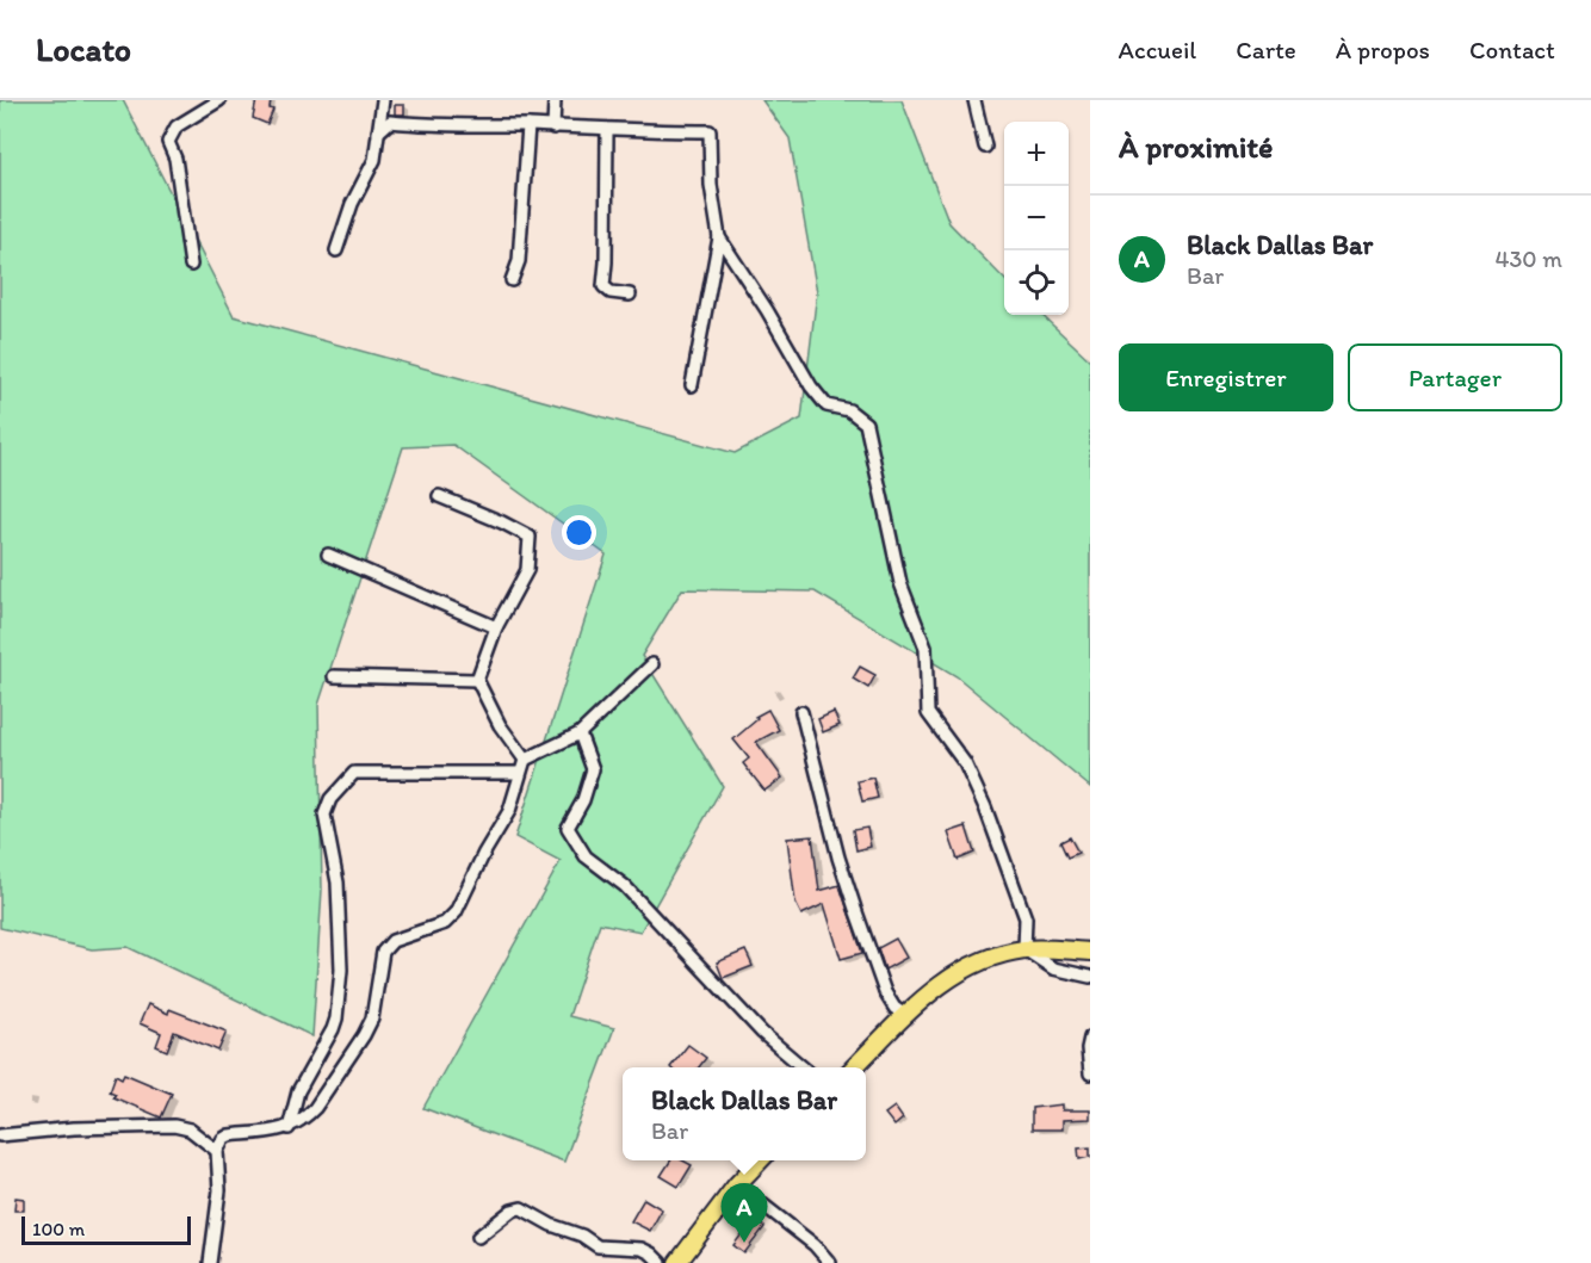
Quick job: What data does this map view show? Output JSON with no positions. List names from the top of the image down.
{
  "scale_bar": "100 m",
  "page": {
    "header": "Locato",
    "nav": [
      "Accueil",
      "Carte",
      "À propos",
      "Contact"
    ],
    "heading": "À proximité",
    "map_buttons": ["+", "−"],
    "list": [
      {
        "mark": "A",
        "name": "Black Dallas Bar",
        "note": "Bar",
        "value": "430 m"
      }
    ],
    "buttons": ["Enregistrer", "Partager"],
    "popup": ["Black Dallas Bar", "Bar"],
    "pins": "A",
    "scale": "100 m"
  }
}
